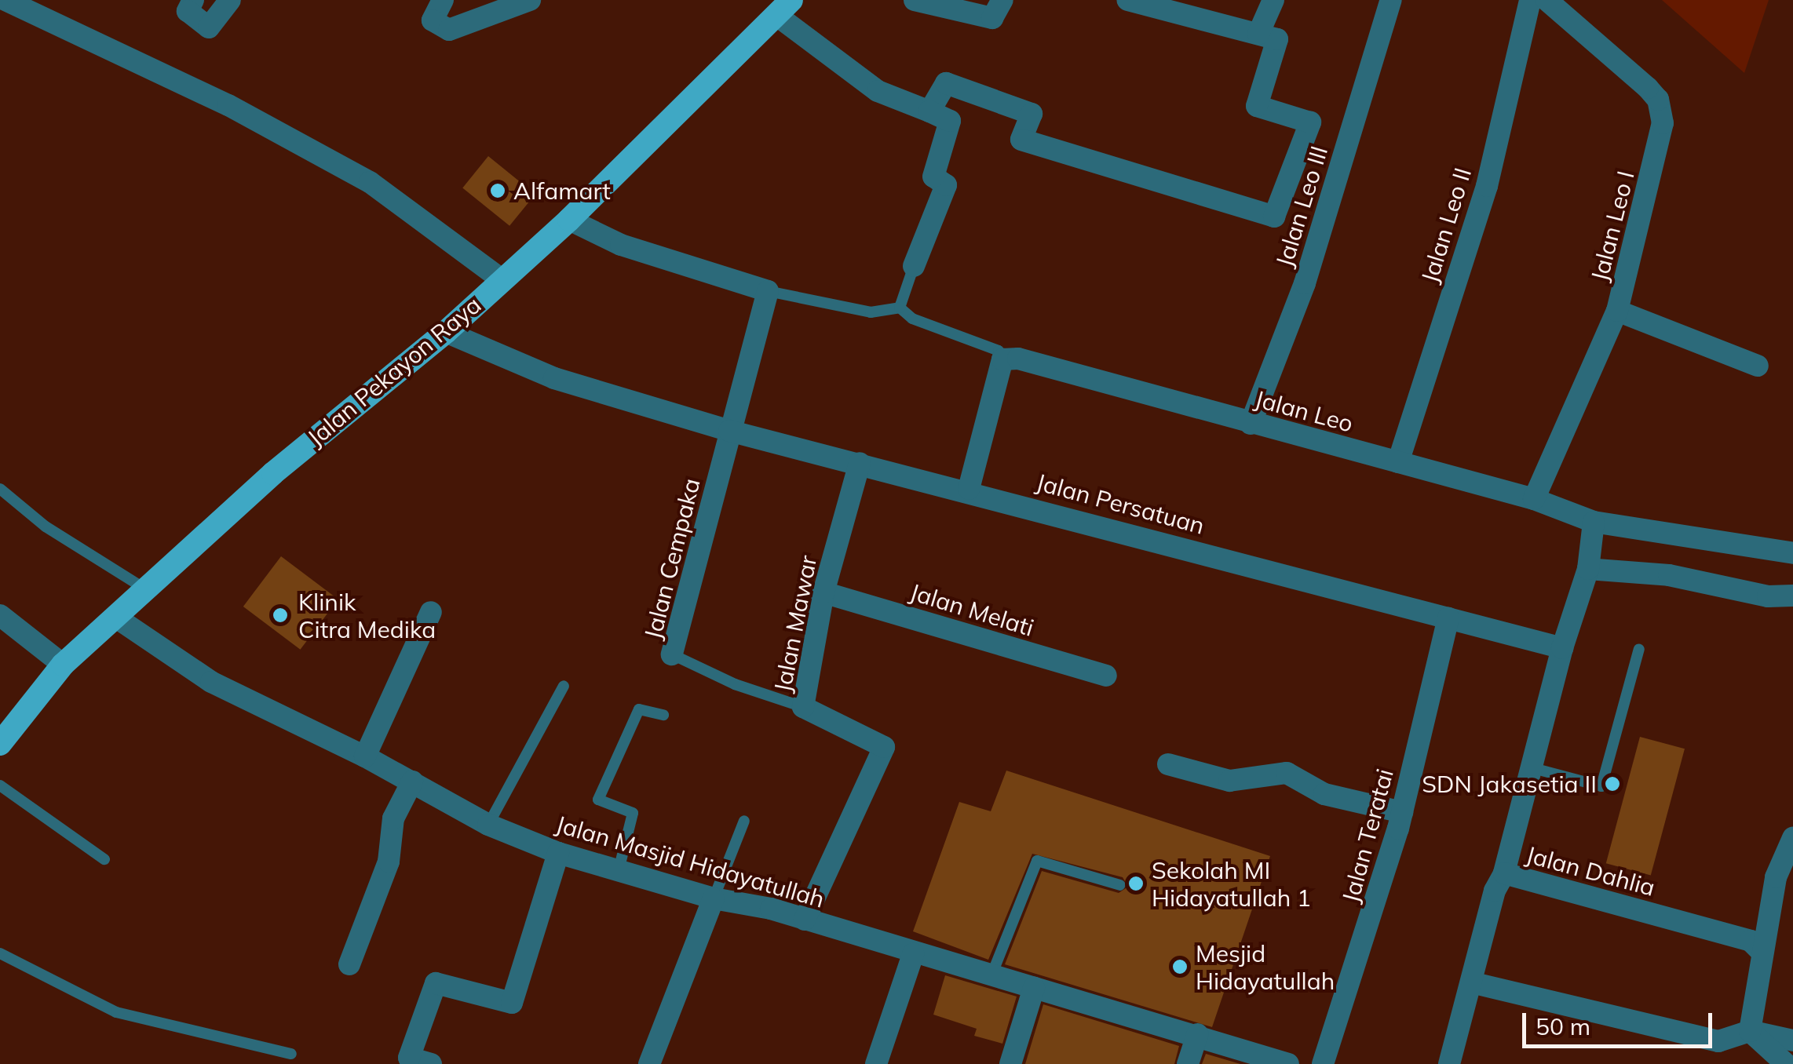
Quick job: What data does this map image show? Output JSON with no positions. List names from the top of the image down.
{
  "streets": {
    "main road": ["Jalan Pekayon Raya"],
    "street": [
      "Jalan Leo III",
      "Jalan Leo II",
      "Jalan Leo I",
      "Jalan Leo",
      "Jalan Persatuan",
      "Jalan Cempaka",
      "Jalan Melati",
      "Jalan Mawar",
      "Jalan Teratai",
      "Jalan Masjid Hidayatullah",
      "Jalan Dahlia"
    ]
  },
  "crossings": [
    ["Jalan Leo III", "Jalan Leo"],
    ["Jalan Leo II", "Jalan Leo"],
    ["Jalan Leo I", "Jalan Leo"],
    ["Jalan Pekayon Raya", "Jalan Persatuan"],
    ["Jalan Pekayon Raya", "Jalan Masjid Hidayatullah"],
    ["Jalan Persatuan", "Jalan Cempaka"],
    ["Jalan Persatuan", "Jalan Mawar"],
    ["Jalan Persatuan", "Jalan Teratai"],
    ["Jalan Cempaka", "Jalan Mawar"],
    ["Jalan Melati", "Jalan Mawar"],
    ["Jalan Mawar", "Jalan Masjid Hidayatullah"]
  ],
  "places": [
    "Alfamart",
    "Klinik Citra Medika",
    "SDN Jakasetia II",
    "Sekolah MI Hidayatullah 1",
    "Mesjid Hidayatullah"
  ],
  "scale_bar": "50 m"
}
